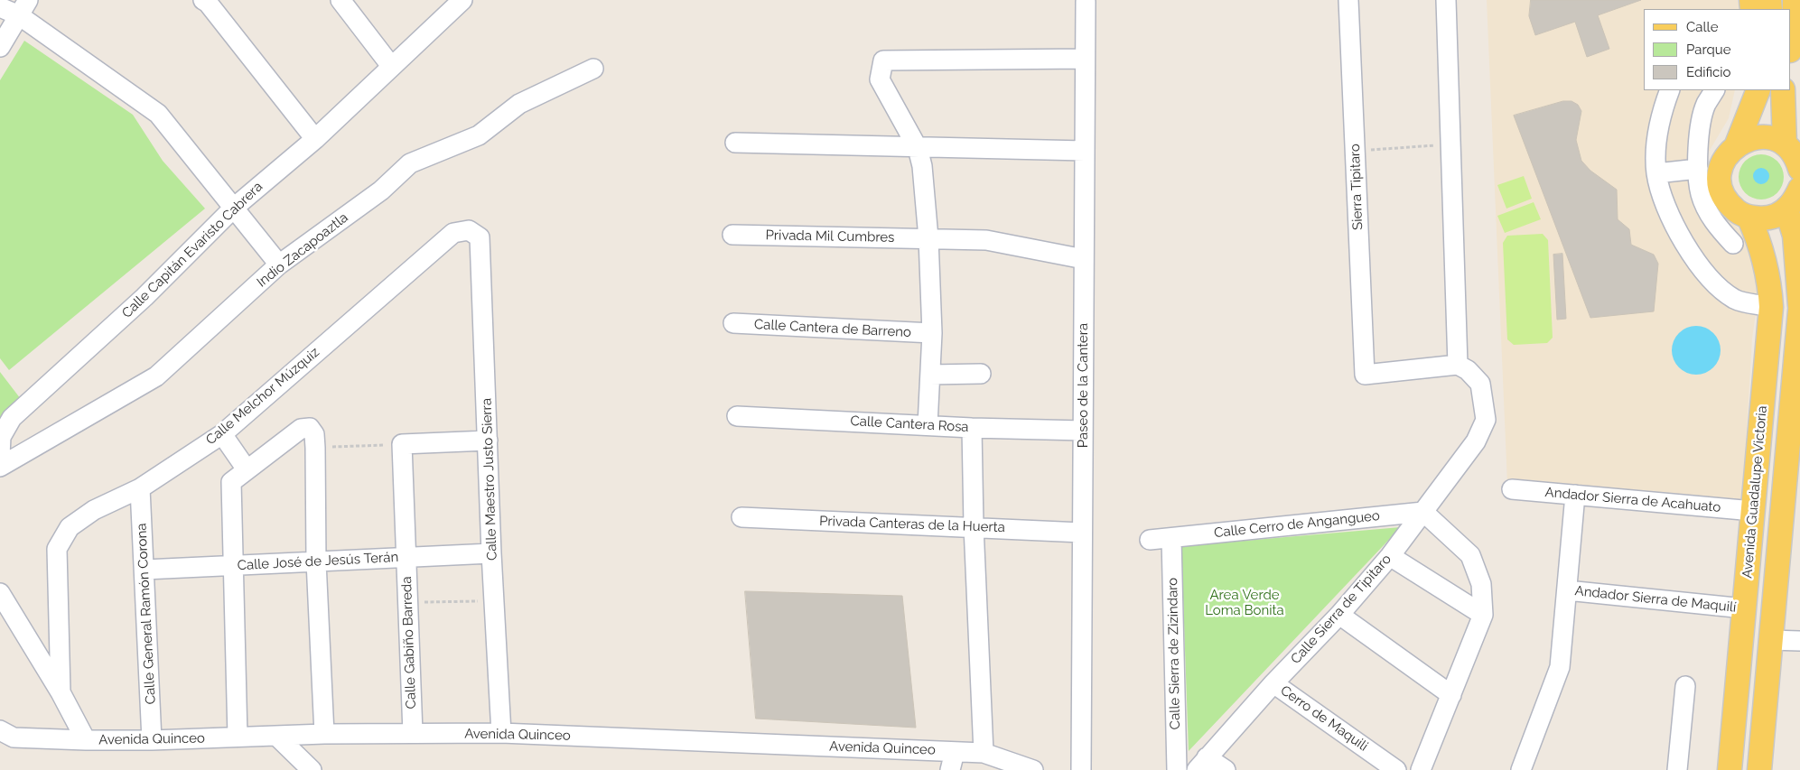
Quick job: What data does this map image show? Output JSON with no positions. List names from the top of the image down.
{
  "streets": {
    "main road": ["Avenida Guadalupe Victoria"],
    "street": [
      "Sierra Tipitaro",
      "Privada Mil Cumbres",
      "Calle Capitán Evaristo Cabrera",
      "Indio Zacapoaztla",
      "Calle Cantera de Barreno",
      "Paseo de la Cantera",
      "Calle Melchor Múzquiz",
      "Calle Cantera Rosa",
      "Calle Maestro Justo Sierra",
      "Andador Sierra de Acahuato",
      "Privada Canteras de la Huerta",
      "Calle Cerro de Angangueo",
      "Calle José de Jesús Terán",
      "Andador Sierra de Maquilí",
      "Calle Sierra de Tipitaro",
      "Calle General Ramón Corona",
      "Calle Gabiño Barreda",
      "Calle Sierra de Zizindaro",
      "Cerro de Maquili",
      "Avenida Quinceo"
    ]
  },
  "crossings": [
    ["Sierra Tipitaro", "Calle Sierra de Tipitaro"],
    ["Privada Mil Cumbres", "Paseo de la Cantera"],
    ["Paseo de la Cantera", "Calle Cantera Rosa"],
    ["Paseo de la Cantera", "Privada Canteras de la Huerta"],
    ["Calle Melchor Múzquiz", "Calle Maestro Justo Sierra"],
    ["Calle Melchor Múzquiz", "Calle General Ramón Corona"],
    ["Calle Maestro Justo Sierra", "Calle José de Jesús Terán"],
    ["Calle Maestro Justo Sierra", "Avenida Quinceo"],
    ["Avenida Guadalupe Victoria", "Andador Sierra de Acahuato"],
    ["Avenida Guadalupe Victoria", "Andador Sierra de Maquilí"],
    ["Calle Cerro de Angangueo", "Calle Sierra de Tipitaro"],
    ["Calle Cerro de Angangueo", "Calle Sierra de Zizindaro"],
    ["Calle José de Jesús Terán", "Calle General Ramón Corona"],
    ["Calle José de Jesús Terán", "Calle Gabiño Barreda"],
    ["Calle Sierra de Tipitaro", "Cerro de Maquili"],
    ["Calle General Ramón Corona", "Avenida Quinceo"],
    ["Calle Gabiño Barreda", "Avenida Quinceo"]
  ],
  "parks": ["Area Verde Loma Bonita"],
  "legend": ["Calle", "Parque", "Edificio"]
}
